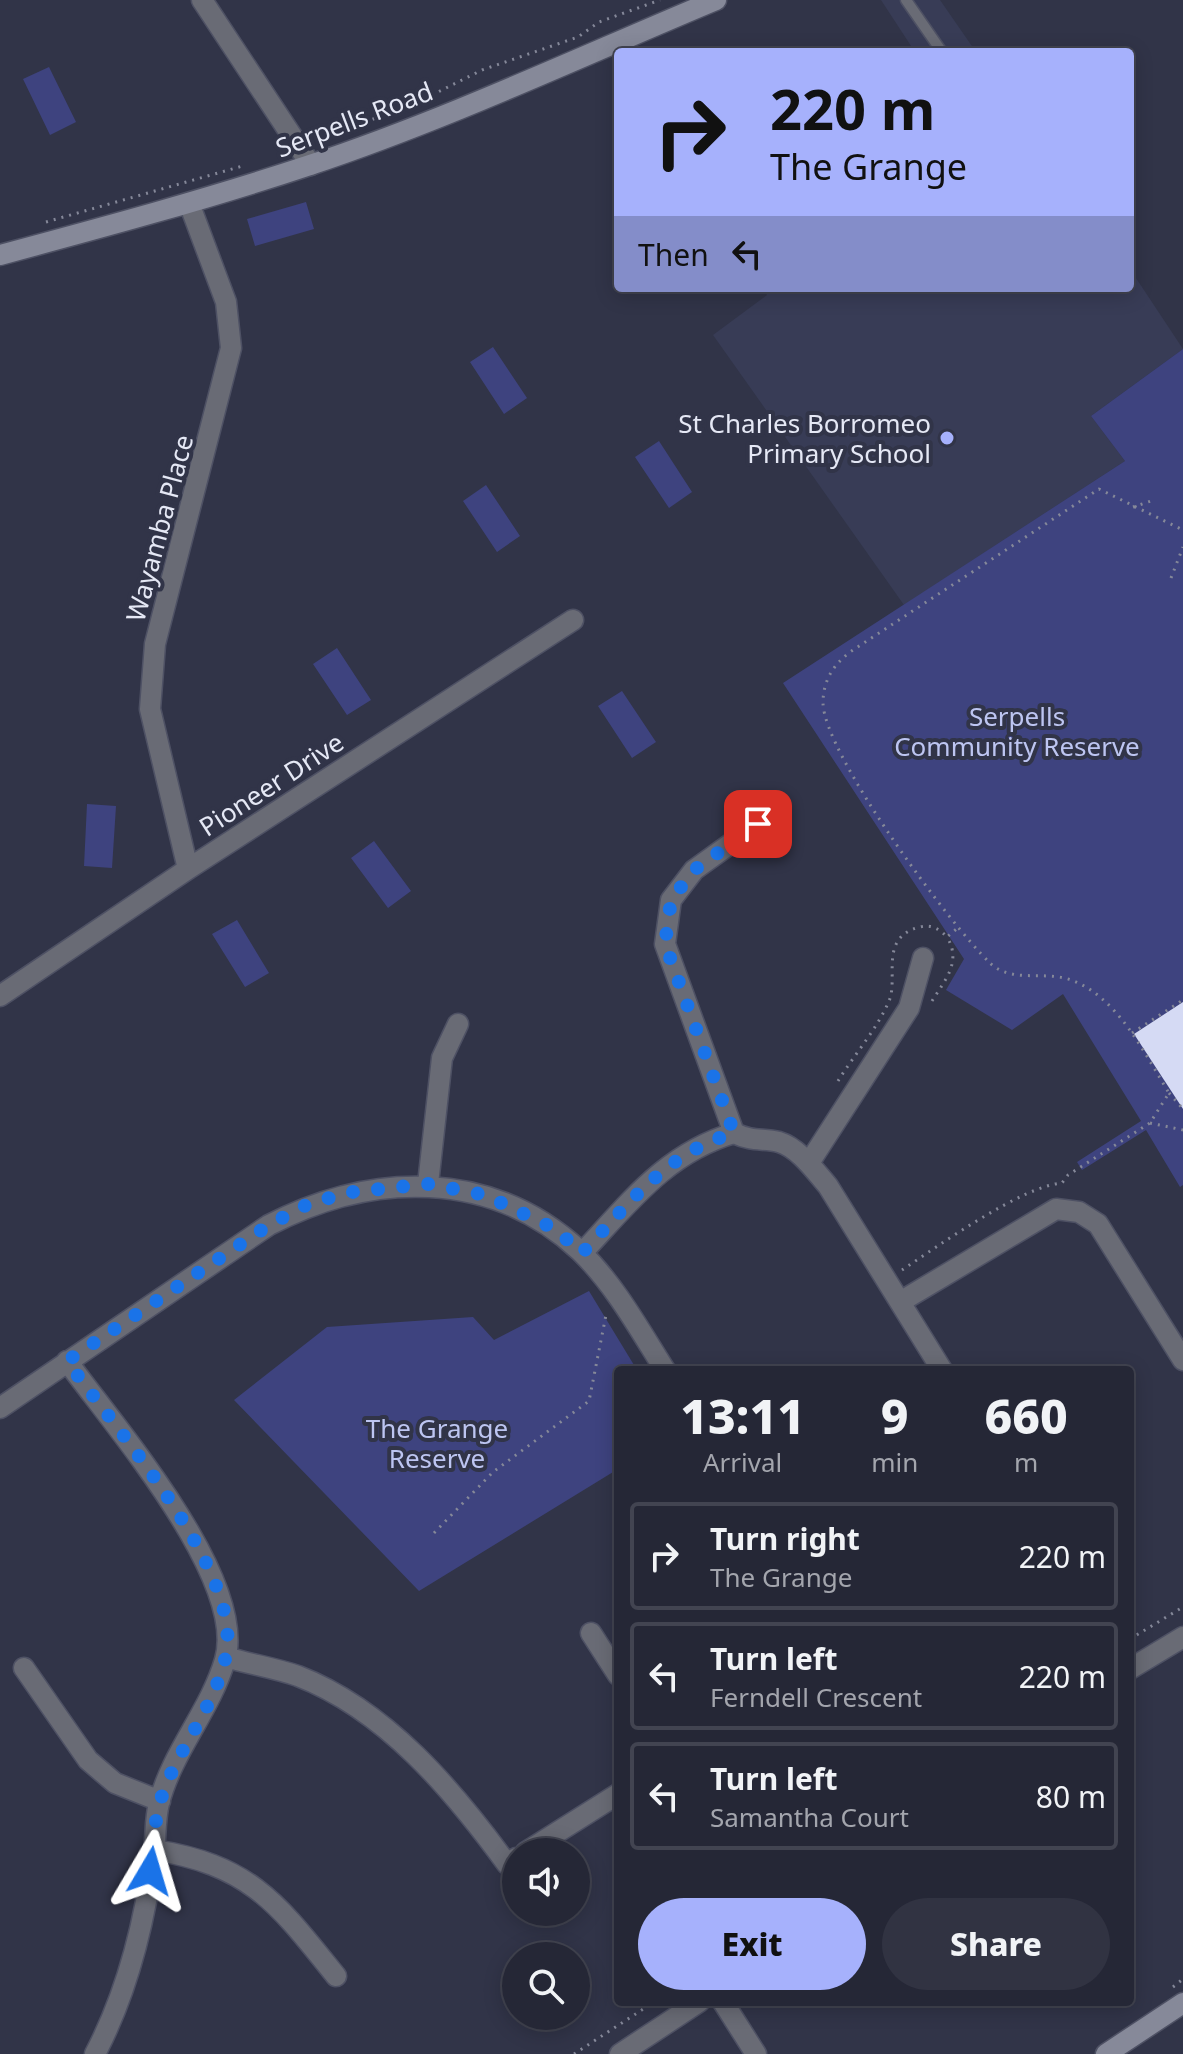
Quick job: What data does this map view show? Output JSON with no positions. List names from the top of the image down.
{
  "streets": {
    "street": ["Serpells Road", "Wayamba Place", "Pioneer Drive"]
  },
  "crossings": [
    ["Serpells Road", "Wayamba Place"],
    ["Wayamba Place", "Pioneer Drive"]
  ],
  "parks": ["Serpells Community Reserve", "The Grange Reserve"],
  "places": ["St Charles Borromeo Primary School"],
  "page": {
    "turn": ["220 m", "The Grange"],
    "then": "Then",
    "eta": [
      "13:11",
      "Arrival",
      "9",
      "min",
      "660",
      "m"
    ],
    "list": [
      {
        "name": "Turn right",
        "note": "The Grange",
        "value": "220 m"
      },
      {
        "name": "Turn left",
        "note": "Ferndell Crescent",
        "value": "220 m"
      },
      {
        "name": "Turn left",
        "note": "Samantha Court",
        "value": "80 m"
      }
    ],
    "buttons": ["Exit", "Share"]
  }
}
